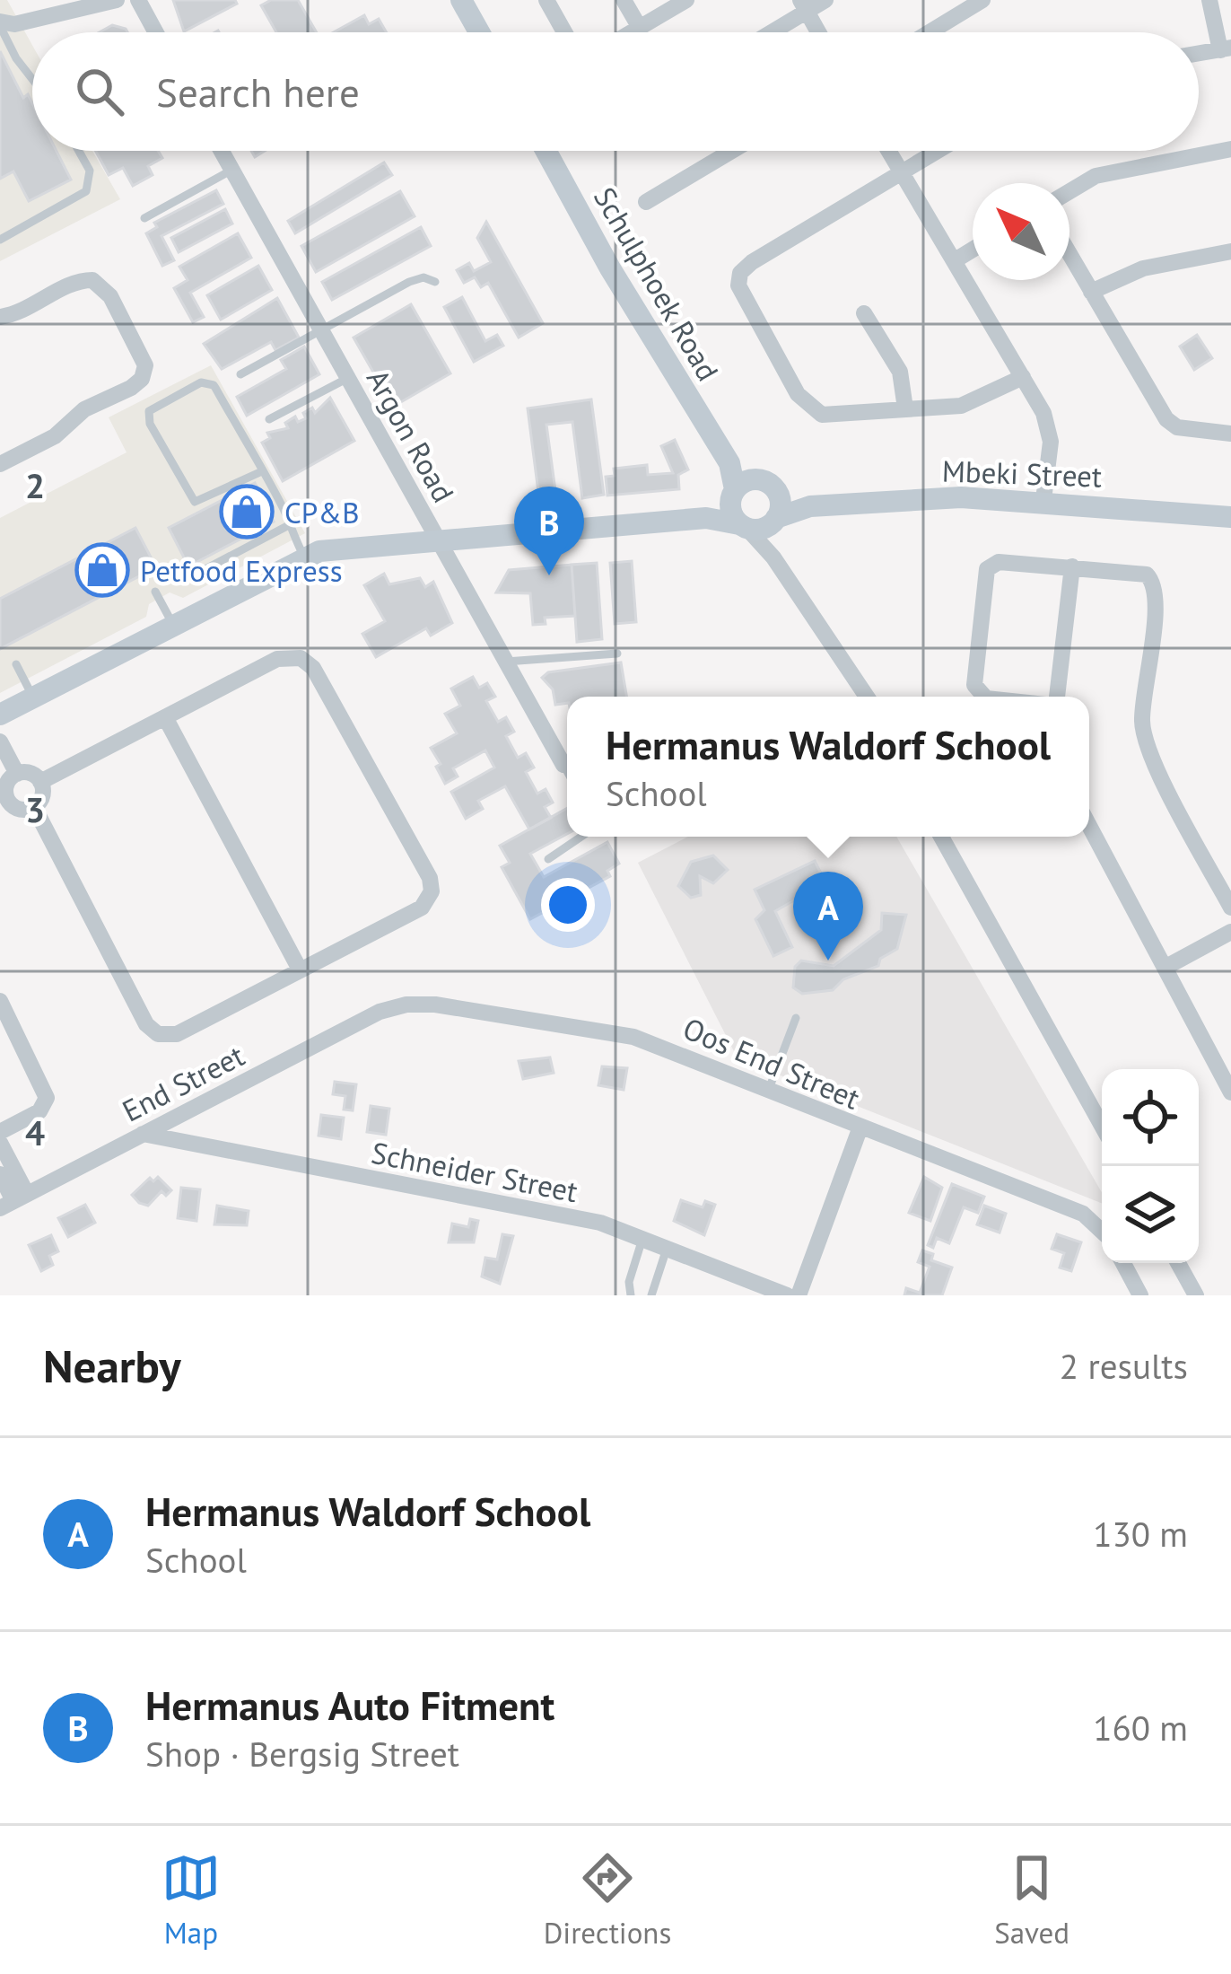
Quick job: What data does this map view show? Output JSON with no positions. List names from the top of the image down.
{
  "streets": {
    "street": [
      "Schulphoek Road",
      "Argon Road",
      "Mbeki Street",
      "Oos End Street",
      "End Street",
      "Schneider Street"
    ]
  },
  "crossings": [
    ["Schulphoek Road", "Mbeki Street"],
    ["Oos End Street", "End Street"],
    ["End Street", "Schneider Street"]
  ],
  "places": {
    "shop": ["CP&B", "Petfood Express"]
  },
  "north": "top left",
  "page": {
    "search": "Search here",
    "pins": ["B", "A"],
    "popup": ["Hermanus Waldorf School", "School"],
    "heading": ["Nearby", "2 results"],
    "list": [
      {
        "mark": "A",
        "name": "Hermanus Waldorf School",
        "note": "School",
        "value": "130 m"
      },
      {
        "mark": "B",
        "name": "Hermanus Auto Fitment",
        "note": "Shop · Bergsig Street",
        "value": "160 m"
      }
    ],
    "nav": ["Map", "Directions", "Saved"]
  },
  "grid": {
    "rows": ["2", "3", "4"]
  }
}
